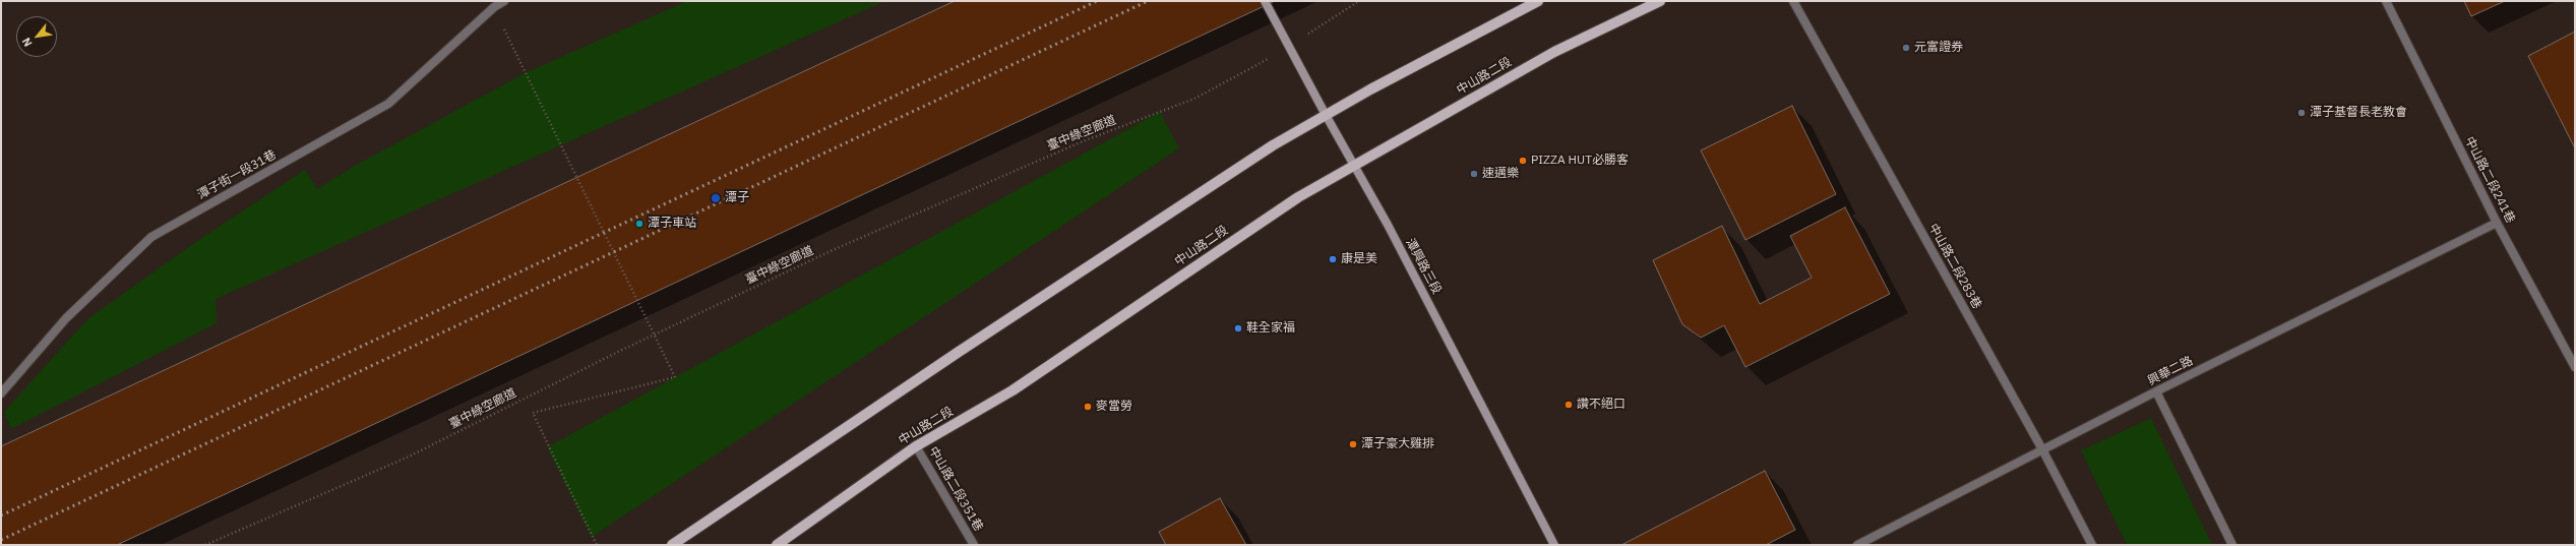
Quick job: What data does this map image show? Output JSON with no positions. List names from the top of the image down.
{
  "streets": {
    "main road": ["中山路二段"],
    "street": [
      "潭子街一段31巷",
      "中山路二段241巷",
      "潭興路三段",
      "中山路二段283巷",
      "興華二路",
      "中山路二段351巷"
    ],
    "path": ["臺中綠空廊道"]
  },
  "crossings": [
    ["中山路二段", "潭興路三段"],
    ["中山路二段", "中山路二段351巷"],
    ["臺中綠空廊道", "潭興路三段"],
    ["中山路二段241巷", "興華二路"],
    ["中山路二段283巷", "興華二路"]
  ],
  "places": [
    "元富證券",
    "潭子基督長老教會",
    "PIZZA HUT必勝客",
    "速邁樂",
    "潭子",
    "潭子車站",
    "康是美",
    "鞋全家福",
    "讚不絕口",
    "麥當勞",
    "潭子豪大雞排"
  ],
  "north": "bottom left"
}
